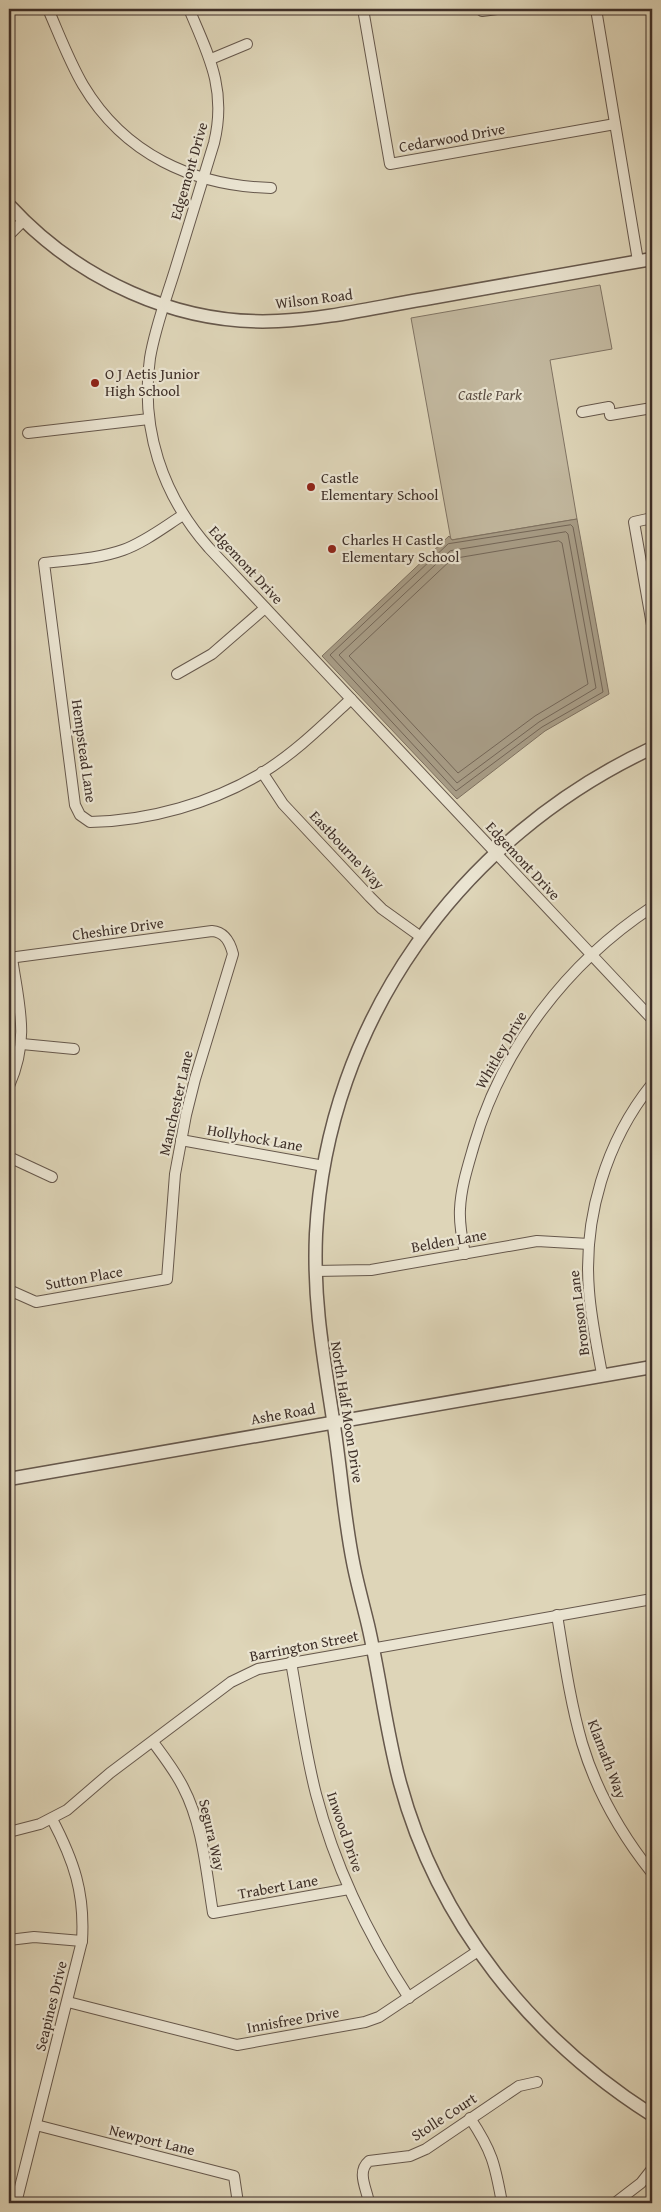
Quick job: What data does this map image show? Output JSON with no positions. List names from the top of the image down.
{
  "streets": {
    "street": [
      "Cedarwood Drive",
      "Edgemont Drive",
      "Wilson Road",
      "Hempstead Lane",
      "Eastbourne Way",
      "Cheshire Drive",
      "Whitley Drive",
      "Manchester Lane",
      "Hollyhock Lane",
      "Belden Lane",
      "Sutton Place",
      "Bronson Lane",
      "North Half Moon Drive",
      "Ashe Road",
      "Barrington Street",
      "Klamath Way",
      "Inwood Drive",
      "Segura Way",
      "Trabert Lane",
      "Seapines Drive",
      "Innisfree Drive",
      "Stolle Court",
      "Newport Lane"
    ]
  },
  "crossings": [
    ["Edgemont Drive", "Wilson Road"],
    ["Edgemont Drive", "Hempstead Lane"],
    ["Edgemont Drive", "Whitley Drive"],
    ["Edgemont Drive", "North Half Moon Drive"],
    ["Hempstead Lane", "Eastbourne Way"],
    ["Eastbourne Way", "North Half Moon Drive"],
    ["Cheshire Drive", "Manchester Lane"],
    ["Whitley Drive", "Belden Lane"],
    ["Manchester Lane", "Hollyhock Lane"],
    ["Manchester Lane", "Sutton Place"],
    ["Hollyhock Lane", "North Half Moon Drive"],
    ["Belden Lane", "Bronson Lane"],
    ["Belden Lane", "North Half Moon Drive"],
    ["Bronson Lane", "Ashe Road"],
    ["North Half Moon Drive", "Ashe Road"],
    ["North Half Moon Drive", "Barrington Street"],
    ["North Half Moon Drive", "Innisfree Drive"],
    ["Barrington Street", "Klamath Way"],
    ["Barrington Street", "Inwood Drive"],
    ["Barrington Street", "Segura Way"],
    ["Barrington Street", "Seapines Drive"],
    ["Inwood Drive", "Trabert Lane"],
    ["Inwood Drive", "Innisfree Drive"],
    ["Segura Way", "Trabert Lane"],
    ["Seapines Drive", "Innisfree Drive"],
    ["Seapines Drive", "Newport Lane"]
  ],
  "parks": ["Castle Park"],
  "places": ["O J Aetis Junior High School", "Castle Elementary School", "Charles H Castle Elementary School"]
}
